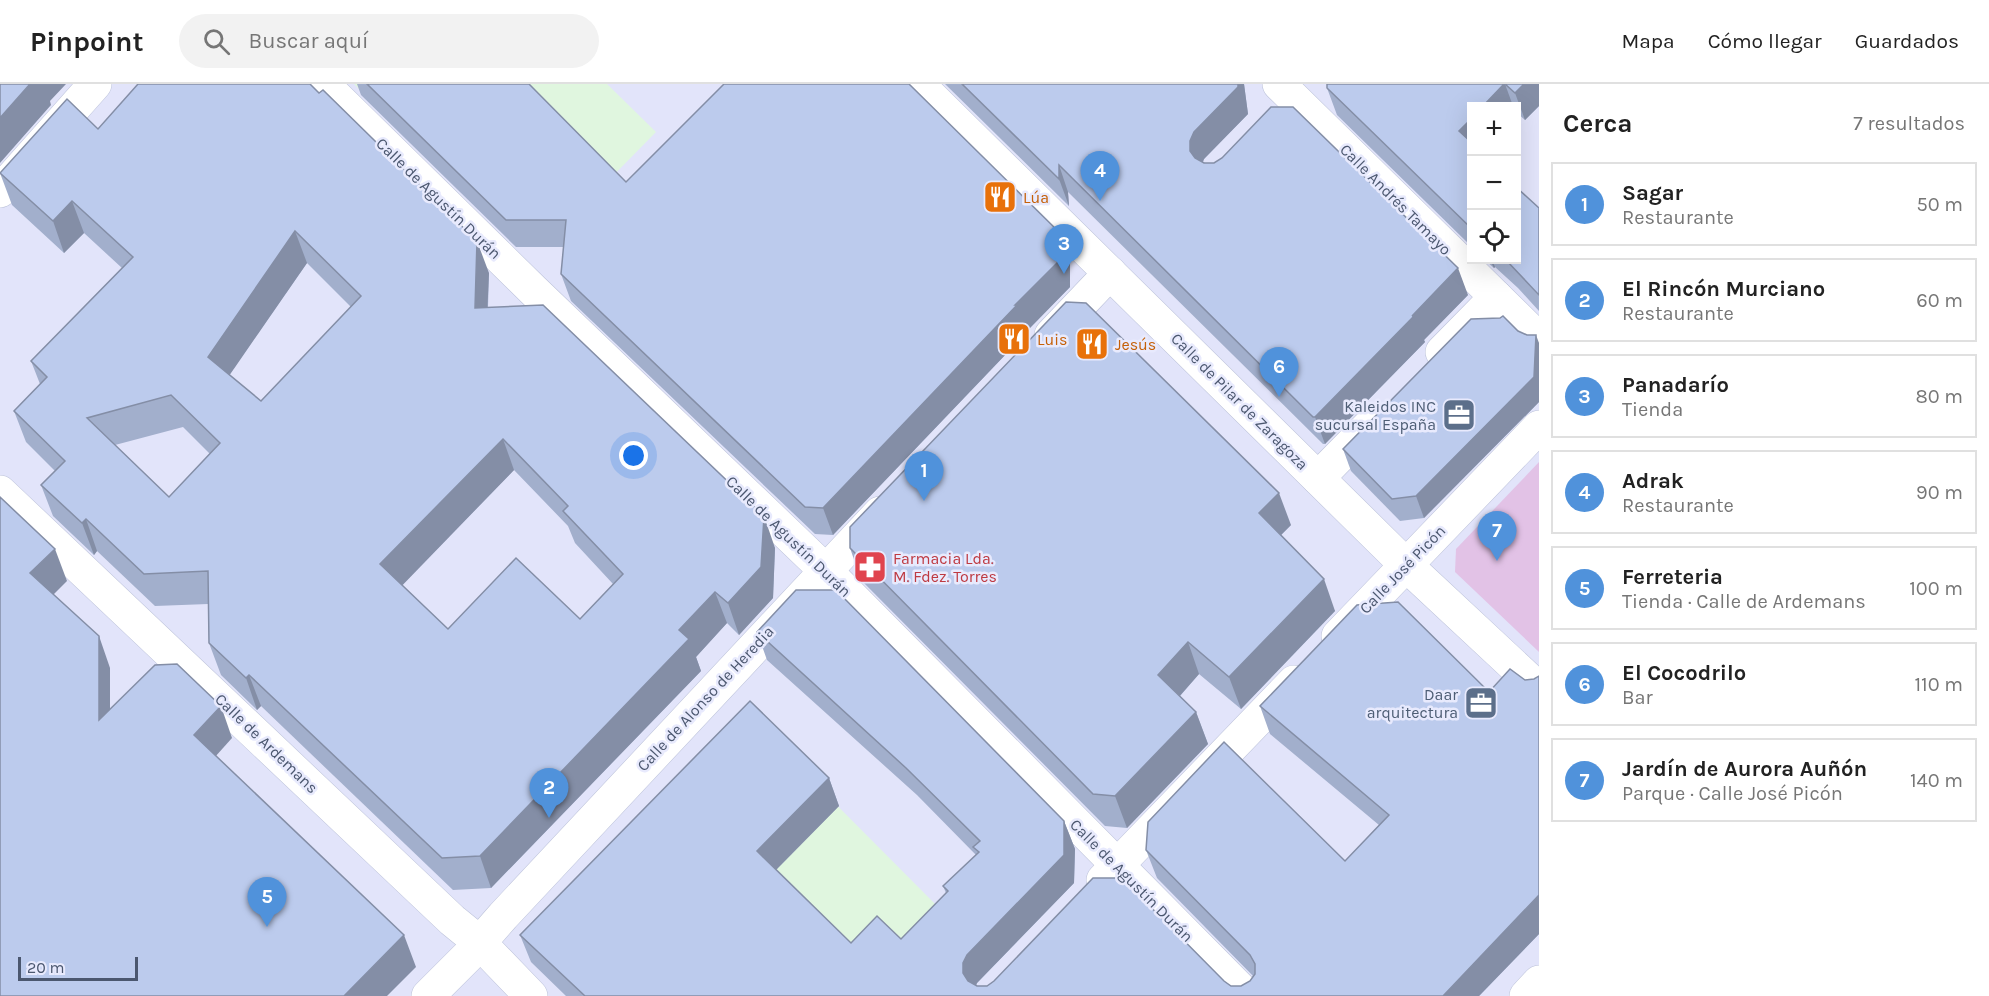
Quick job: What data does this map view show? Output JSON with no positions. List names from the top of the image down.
{
  "streets": {
    "street": [
      "Calle de Agustín Durán",
      "Calle Andrés Tamayo",
      "Calle de Pilar de Zaragoza",
      "Calle José Picón",
      "Calle de Alonso de Heredia",
      "Calle de Ardemans"
    ]
  },
  "crossings": [
    ["Calle de Agustín Durán", "Calle José Picón"],
    ["Calle de Agustín Durán", "Calle de Alonso de Heredia"],
    ["Calle de Pilar de Zaragoza", "Calle José Picón"],
    ["Calle de Alonso de Heredia", "Calle de Ardemans"]
  ],
  "places": {
    "restaurant": ["Lúa", "Luis", "Jesús"],
    "office": ["Kaleidos INC sucursal España", "Daar arquitectura"],
    "pharmacy": ["Farmacia Lda. M. Fdez. Torres"]
  },
  "scale_bar": "20 m",
  "page": {
    "header": "Pinpoint",
    "search": "Buscar aquí",
    "nav": ["Mapa", "Cómo llegar", "Guardados"],
    "heading": ["Cerca", "7 resultados"],
    "map_buttons": ["+", "−"],
    "pins": [
      "4",
      "3",
      "6",
      "1",
      "7",
      "2",
      "5"
    ],
    "list": [
      {
        "mark": "1",
        "name": "Sagar",
        "note": "Restaurante",
        "value": "50 m"
      },
      {
        "mark": "2",
        "name": "El Rincón Murciano",
        "note": "Restaurante",
        "value": "60 m"
      },
      {
        "mark": "3",
        "name": "Panadarío",
        "note": "Tienda",
        "value": "80 m"
      },
      {
        "mark": "4",
        "name": "Adrak",
        "note": "Restaurante",
        "value": "90 m"
      },
      {
        "mark": "5",
        "name": "Ferreteria",
        "note": "Tienda · Calle de Ardemans",
        "value": "100 m"
      },
      {
        "mark": "6",
        "name": "El Cocodrilo",
        "note": "Bar",
        "value": "110 m"
      },
      {
        "mark": "7",
        "name": "Jardín de Aurora Auñón",
        "note": "Parque · Calle José Picón",
        "value": "140 m"
      }
    ],
    "scale": "20 m"
  }
}
